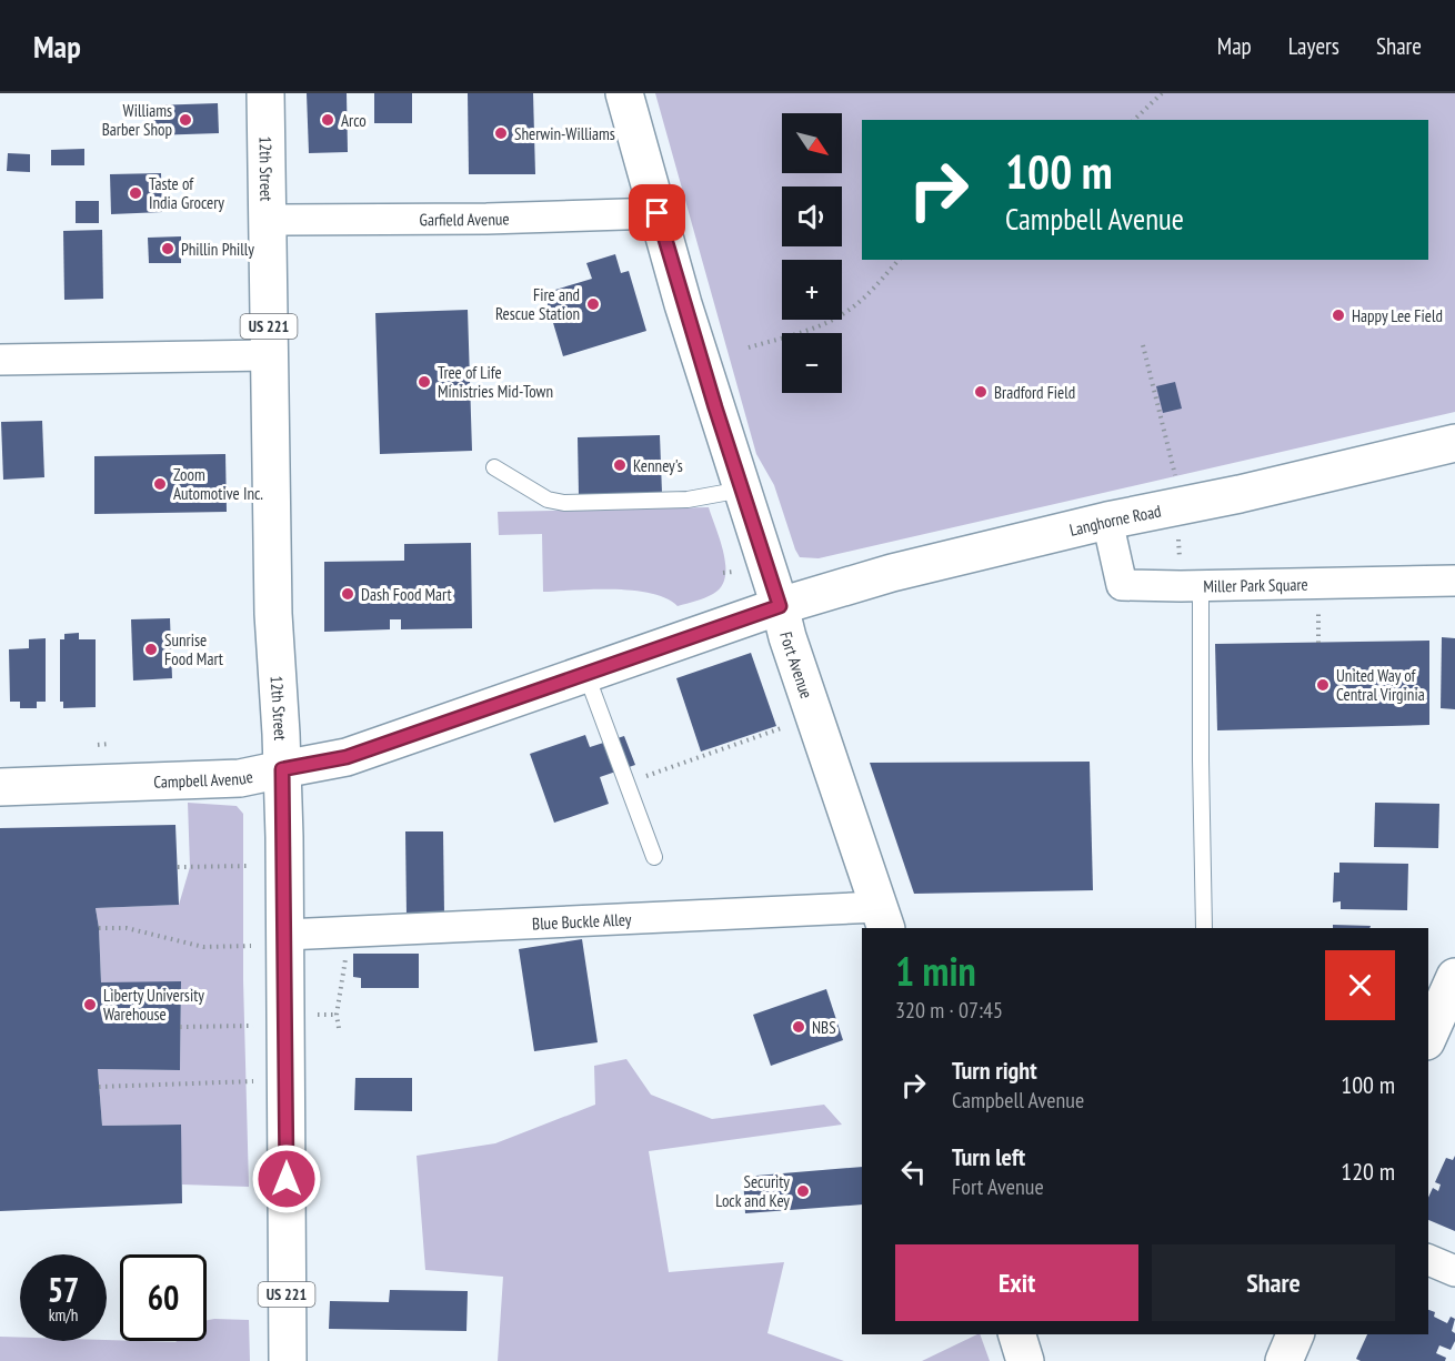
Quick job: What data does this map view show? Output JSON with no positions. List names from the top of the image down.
{
  "streets": {
    "main road": [
      "12th Street",
      "US 221",
      "Langhorne Road",
      "Fort Avenue",
      "Campbell Avenue"
    ],
    "street": ["Garfield Avenue", "Miller Park Square", "Blue Buckle Alley"]
  },
  "crossings": [
    ["12th Street", "Garfield Avenue"],
    ["12th Street", "Campbell Avenue"],
    ["12th Street", "Blue Buckle Alley"],
    ["Garfield Avenue", "Fort Avenue"],
    ["Langhorne Road", "Miller Park Square"],
    ["Langhorne Road", "Fort Avenue"],
    ["Langhorne Road", "Campbell Avenue"],
    ["Fort Avenue", "Campbell Avenue"],
    ["Fort Avenue", "Blue Buckle Alley"]
  ],
  "places": [
    "Williams Barber Shop",
    "Arco",
    "Sherwin-Williams",
    "Taste of India Grocery",
    "Phillin Philly",
    "Fire and Rescue Station",
    "Happy Lee Field",
    "Tree of Life Ministries Mid-Town",
    "Bradford Field",
    "Kenney's",
    "Zoom Automotive Inc.",
    "Dash Food Mart",
    "Sunrise Food Mart",
    "United Way of Central Virginia",
    "Liberty University Warehouse",
    "NBS",
    "Security Lock and Key"
  ],
  "north": "bottom right",
  "page": {
    "header": "Map",
    "nav": ["Map", "Layers", "Share"],
    "map_buttons": ["+", "−"],
    "turn": ["100 m", "Campbell Avenue"],
    "heading": ["1 min", "320 m · 07:45"],
    "list": [
      {
        "name": "Turn right",
        "note": "Campbell Avenue",
        "value": "100 m"
      },
      {
        "name": "Turn left",
        "note": "Fort Avenue",
        "value": "120 m"
      }
    ],
    "buttons": ["Exit", "Share"],
    "speed": "57 km/h",
    "limit": "60"
  }
}
